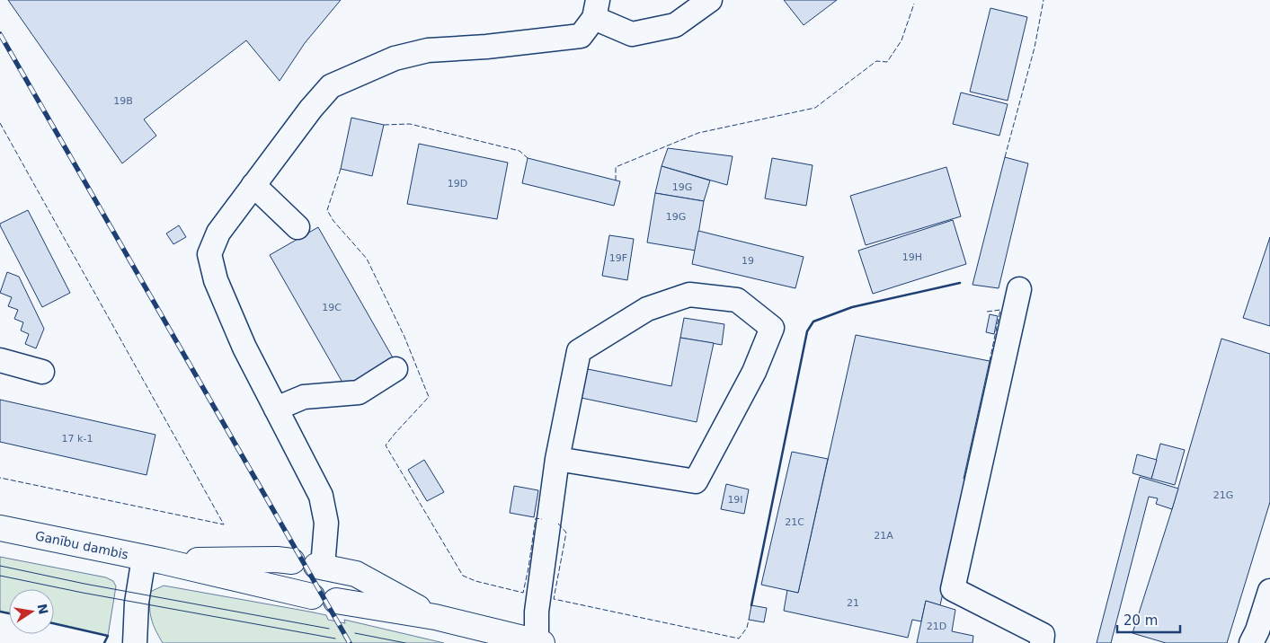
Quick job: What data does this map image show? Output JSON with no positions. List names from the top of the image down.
{
  "streets": {
    "main road": ["Ganību dambis"]
  },
  "house_numbers": [
    "19B",
    "19D",
    "19G",
    "19G",
    "19H",
    "19F",
    "19",
    "19C",
    "17 k-1",
    "21G",
    "19I",
    "21C",
    "21A",
    "21",
    "21D"
  ],
  "scale_bar": "20 m",
  "north": "right"
}
